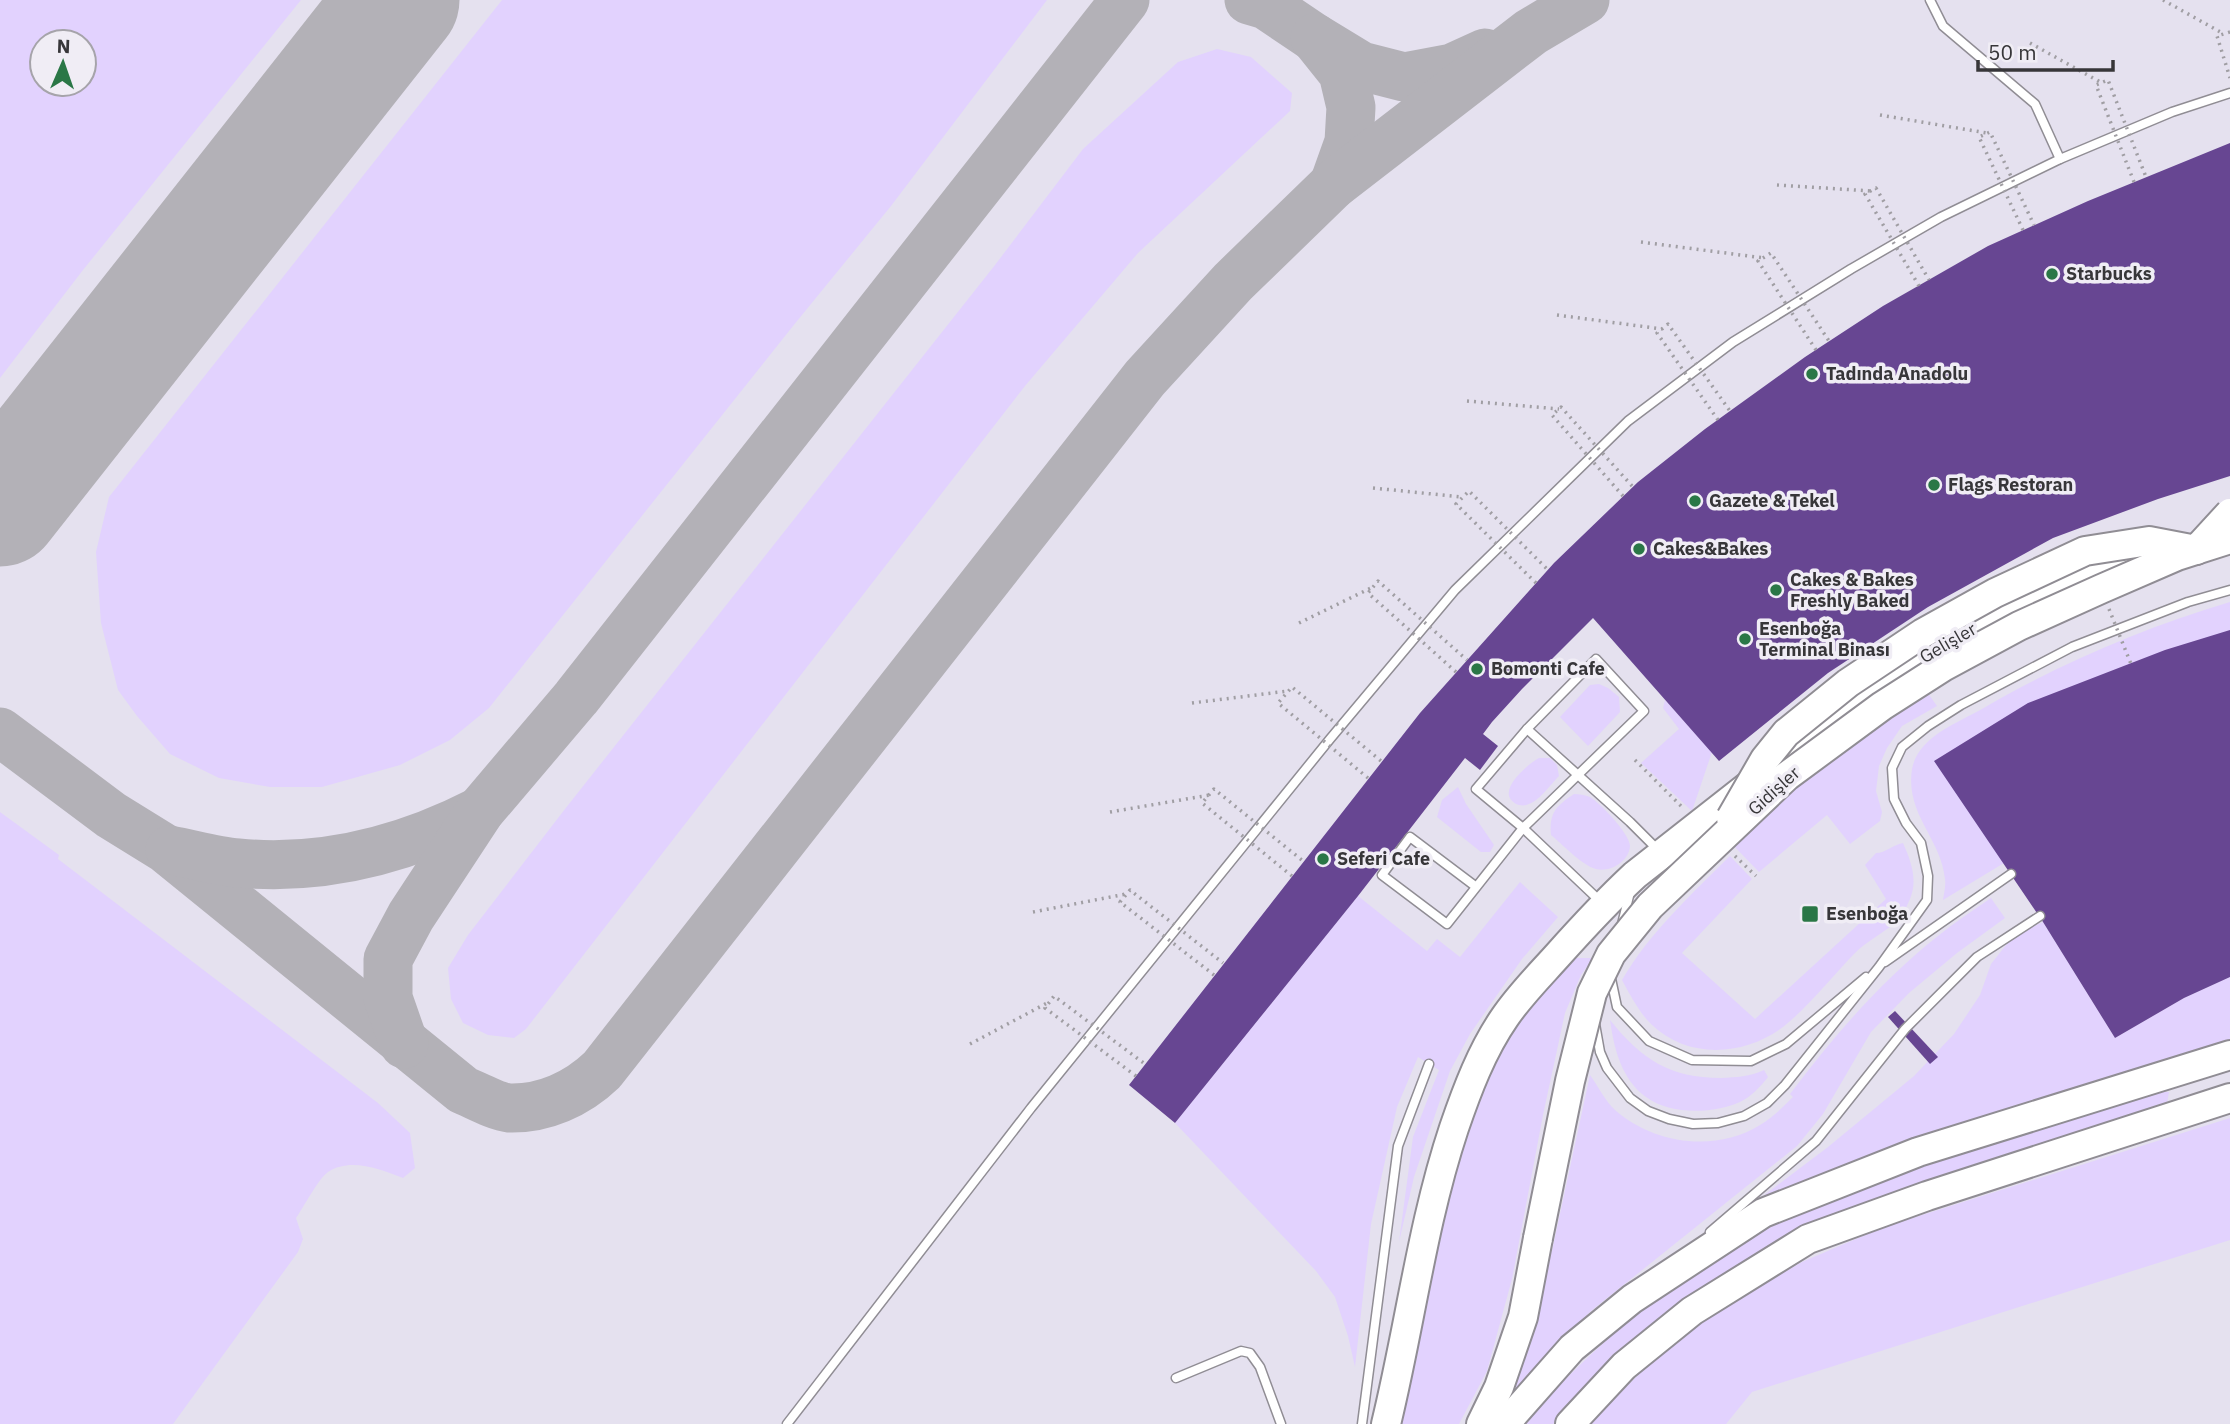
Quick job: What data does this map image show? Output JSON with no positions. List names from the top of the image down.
{
  "streets": {
    "highway": ["Gelişler", "Gidişler"]
  },
  "places": {
    "other": [
      "Starbucks",
      "Tadında Anadolu",
      "Flags Restoran",
      "Gazete & Tekel",
      "Cakes&Bakes",
      "Cakes & Bakes Freshly Baked",
      "Esenboğa Terminal Binası",
      "Bomonti Cafe",
      "Seferi Cafe"
    ],
    "transit": ["Esenboğa"]
  },
  "scale_bar": "50 m",
  "north": "top"
}
